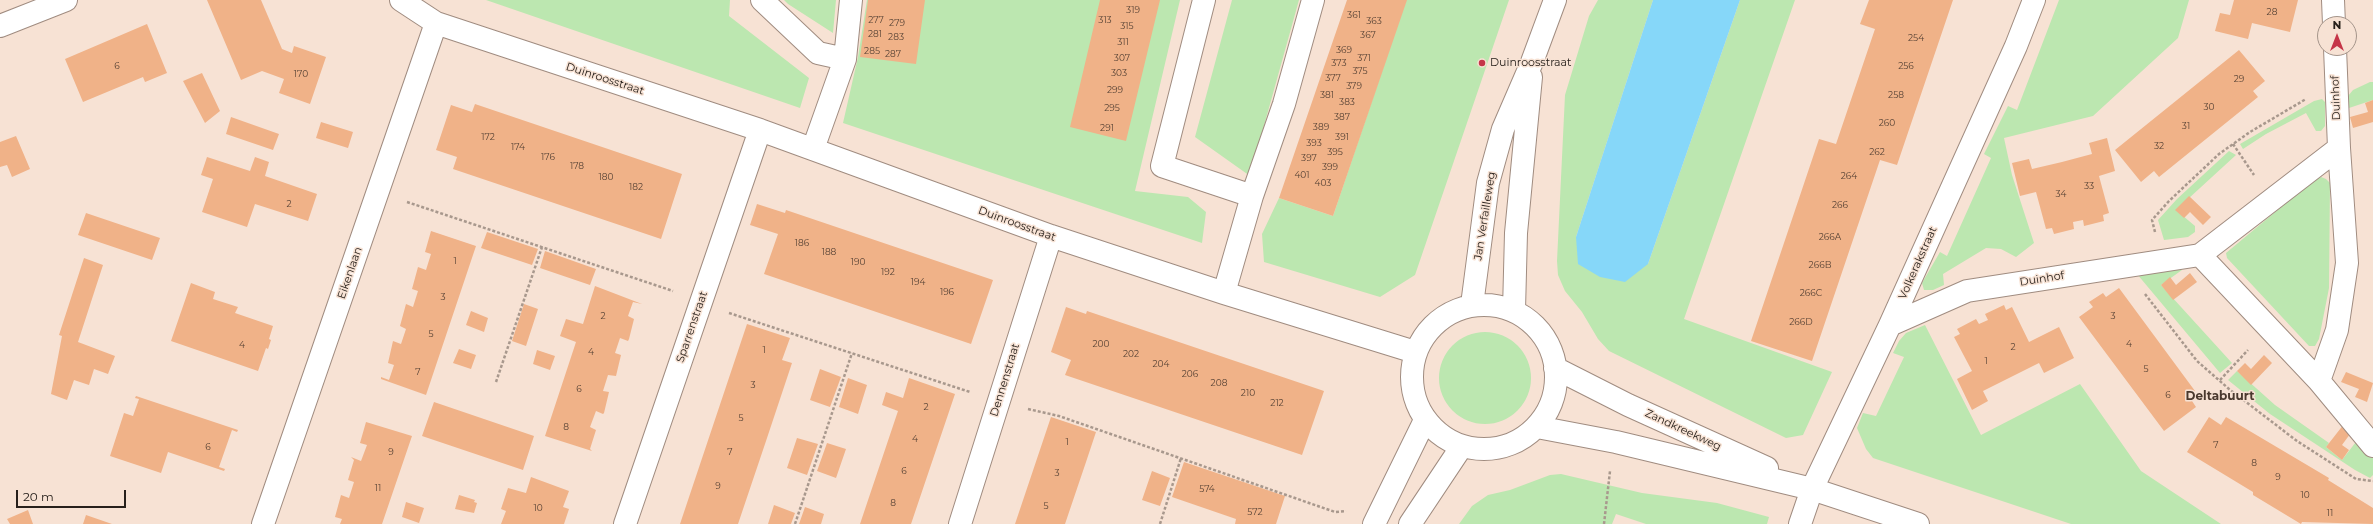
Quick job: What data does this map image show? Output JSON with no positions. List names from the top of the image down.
{
  "streets": {
    "street": [
      "Duinroosstraat",
      "Duinhof",
      "Jan Verfailleweg",
      "Volkerakstraat",
      "Eikenlaan",
      "Sparrenstraat",
      "Dennenstraat",
      "Zandkreekweg"
    ]
  },
  "crossings": [
    ["Duinroosstraat", "Eikenlaan"],
    ["Duinroosstraat", "Sparrenstraat"],
    ["Duinroosstraat", "Dennenstraat"],
    ["Duinhof", "Volkerakstraat"],
    ["Volkerakstraat", "Zandkreekweg"]
  ],
  "districts": ["Deltabuurt"],
  "places": ["Duinroosstraat"],
  "house_numbers": [
    "319",
    "28",
    "361",
    "277",
    "313",
    "363",
    "279",
    "315",
    "281",
    "367",
    "283",
    "254",
    "311",
    "369",
    "285",
    "287",
    "307",
    "371",
    "373",
    "6",
    "256",
    "375",
    "303",
    "170",
    "377",
    "29",
    "379",
    "299",
    "381",
    "258",
    "383",
    "30",
    "295",
    "387",
    "260",
    "31",
    "389",
    "291",
    "172",
    "391",
    "393",
    "32",
    "174",
    "395",
    "262",
    "176",
    "397",
    "178",
    "399",
    "401",
    "264",
    "180",
    "403",
    "33",
    "182",
    "34",
    "2",
    "266",
    "266A",
    "186",
    "188",
    "1",
    "190",
    "266B",
    "192",
    "194",
    "196",
    "266C",
    "3",
    "2",
    "3",
    "266D",
    "5",
    "200",
    "4",
    "4",
    "2",
    "1",
    "4",
    "202",
    "1",
    "204",
    "5",
    "7",
    "206",
    "208",
    "3",
    "6",
    "210",
    "6",
    "212",
    "2",
    "5",
    "8",
    "4",
    "1",
    "7",
    "6",
    "9",
    "7",
    "8",
    "6",
    "3",
    "9",
    "9",
    "11",
    "574",
    "10",
    "8",
    "5",
    "10",
    "572",
    "11"
  ],
  "scale_bar": "20 m",
  "north": "top"
}
